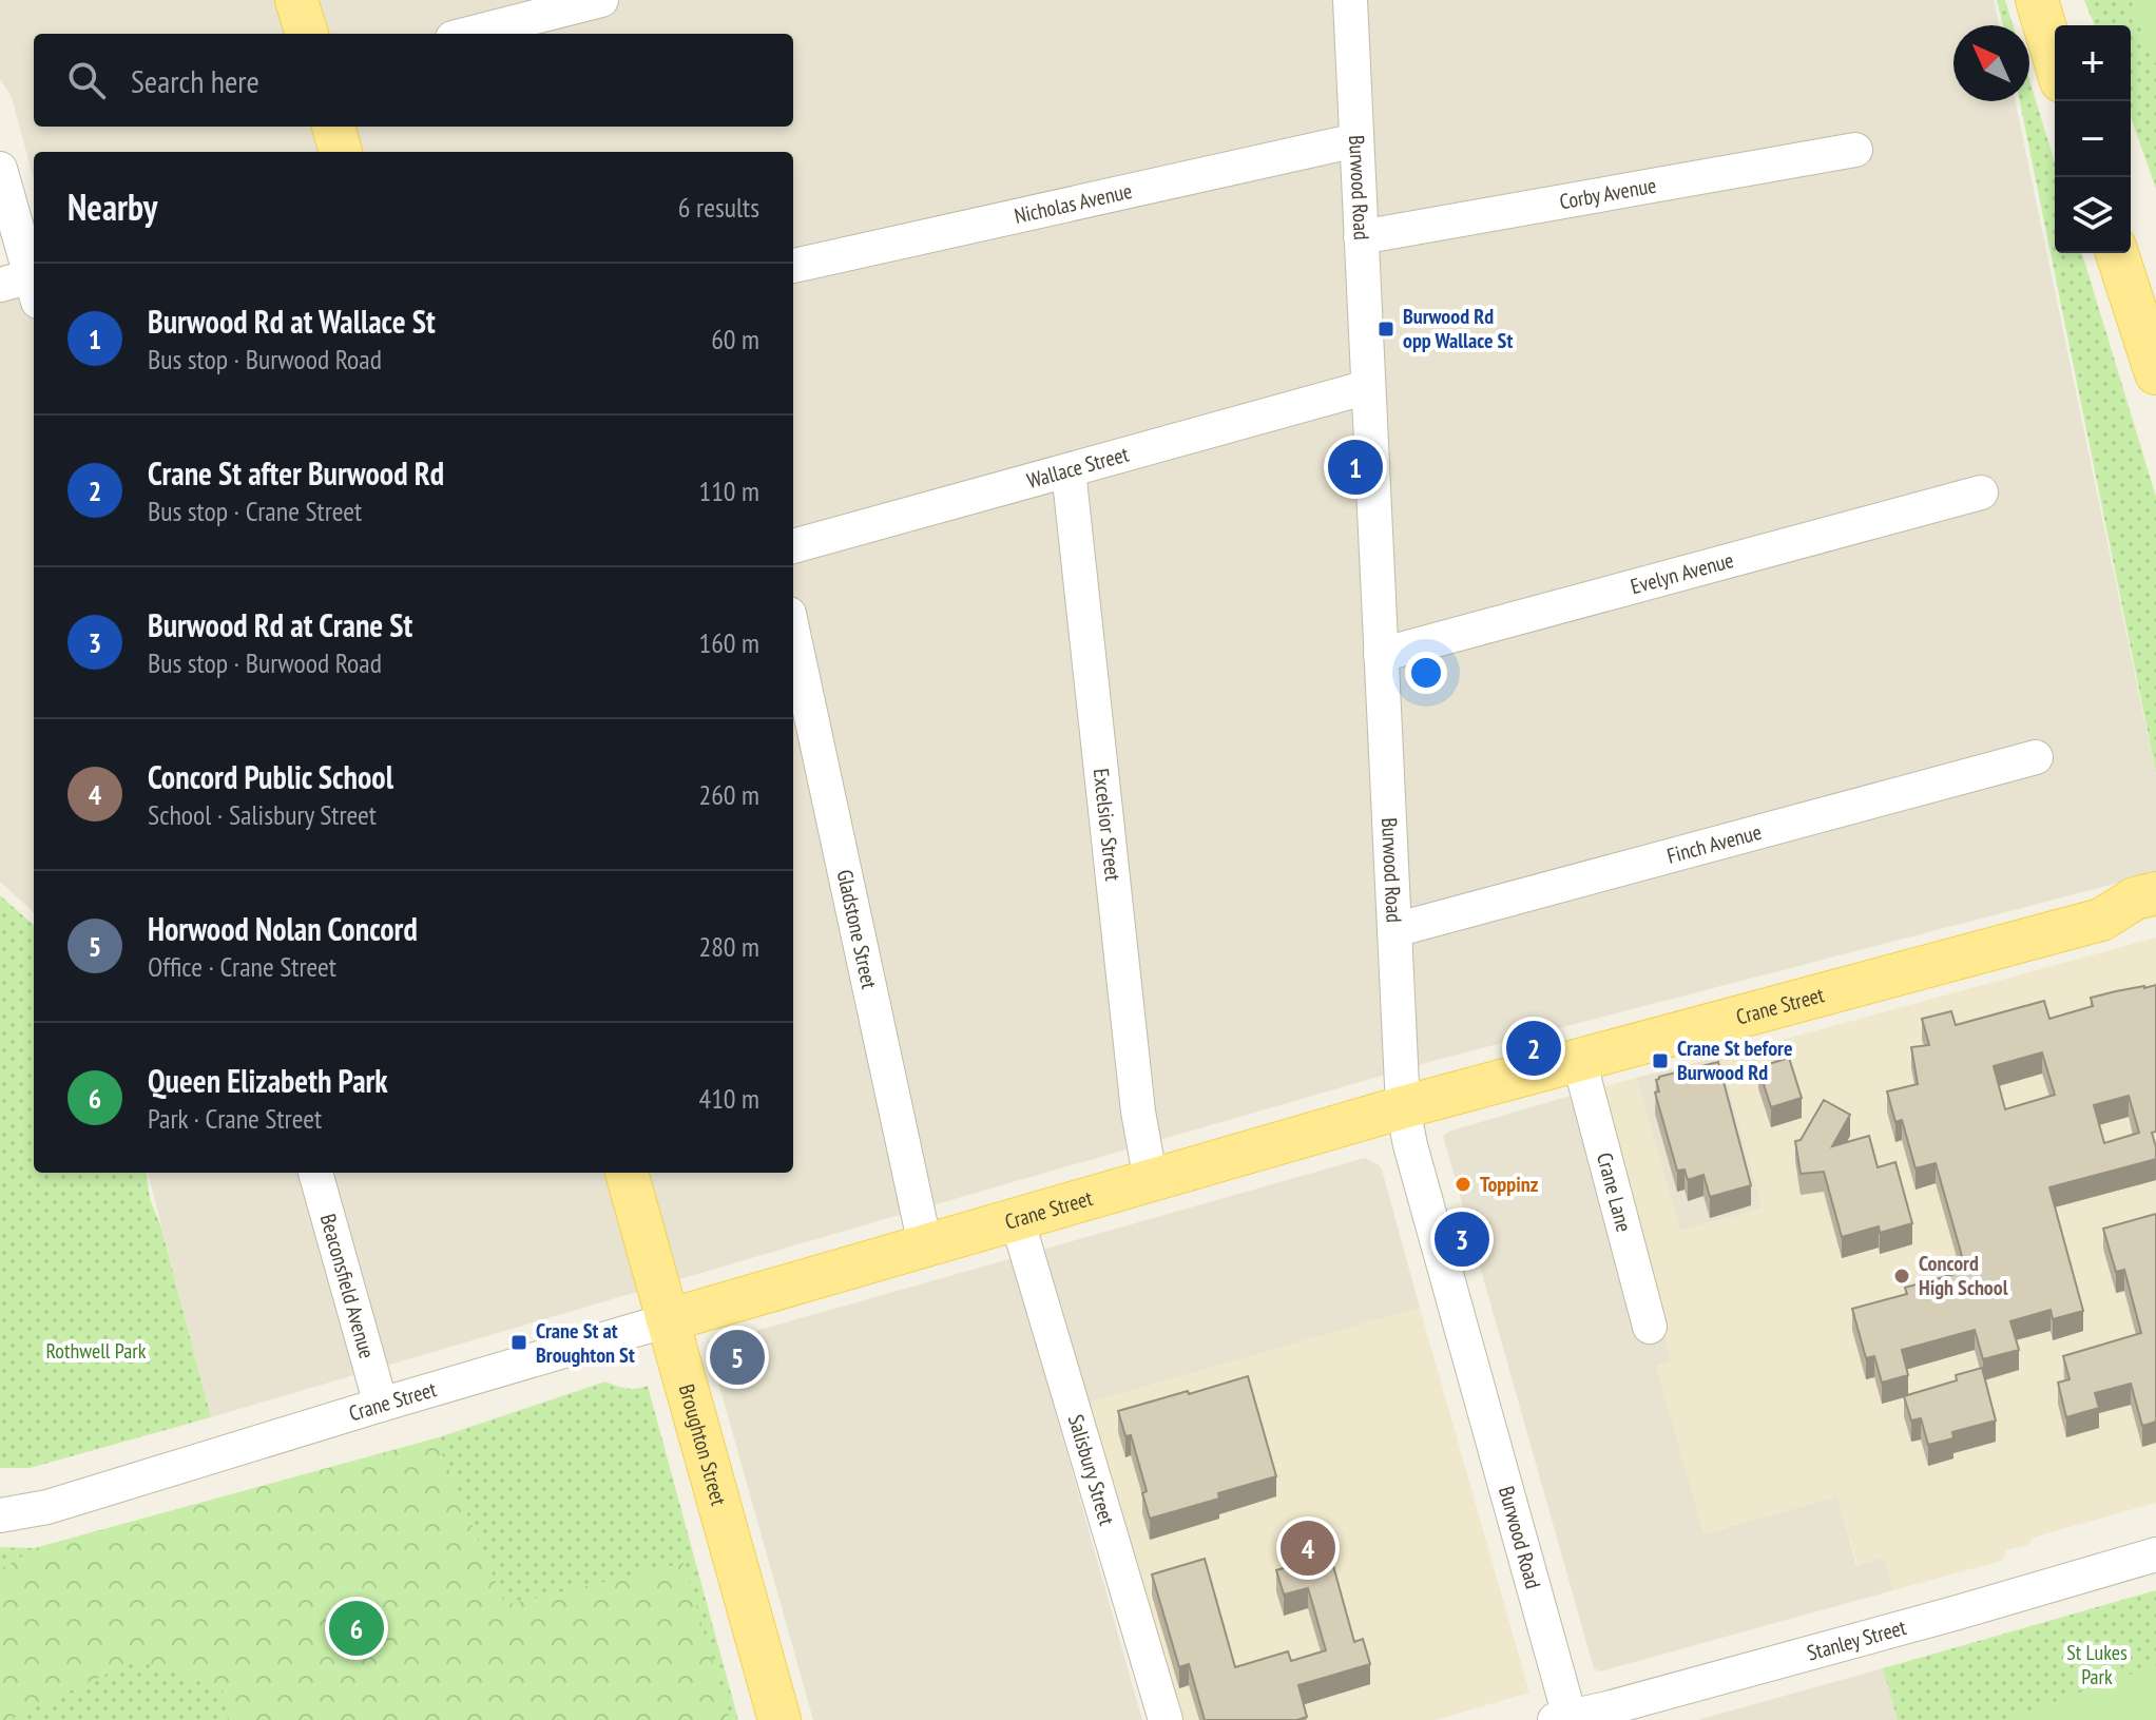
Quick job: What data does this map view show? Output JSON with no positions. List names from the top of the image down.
{
  "streets": {
    "main road": ["Crane Street", "Broughton Street"],
    "street": [
      "Burwood Road",
      "Corby Avenue",
      "Nicholas Avenue",
      "Wallace Street",
      "Evelyn Avenue",
      "Excelsior Street",
      "Finch Avenue",
      "Gladstone Street",
      "Crane Lane",
      "Beaconsfield Avenue",
      "Salisbury Street",
      "Stanley Street"
    ]
  },
  "crossings": [
    ["Burwood Road", "Corby Avenue"],
    ["Burwood Road", "Nicholas Avenue"],
    ["Burwood Road", "Wallace Street"],
    ["Burwood Road", "Evelyn Avenue"],
    ["Burwood Road", "Finch Avenue"],
    ["Burwood Road", "Crane Street"],
    ["Burwood Road", "Stanley Street"],
    ["Wallace Street", "Excelsior Street"],
    ["Excelsior Street", "Crane Street"],
    ["Gladstone Street", "Crane Street"],
    ["Crane Street", "Crane Lane"],
    ["Crane Street", "Beaconsfield Avenue"],
    ["Crane Street", "Broughton Street"],
    ["Crane Street", "Salisbury Street"]
  ],
  "parks": ["Rothwell Park", "St Lukes Park"],
  "places": {
    "transit": ["Burwood Rd opp Wallace St", "Crane St before Burwood Rd", "Crane St at Broughton St"],
    "other": ["Toppinz", "Concord High School"]
  },
  "north": "top left",
  "page": {
    "map_buttons": ["+", "−"],
    "search": "Search here",
    "heading": ["Nearby", "6 results"],
    "list": [
      {
        "mark": "1",
        "name": "Burwood Rd at Wallace St",
        "note": "Bus stop · Burwood Road",
        "value": "60 m"
      },
      {
        "mark": "2",
        "name": "Crane St after Burwood Rd",
        "note": "Bus stop · Crane Street",
        "value": "110 m"
      },
      {
        "mark": "3",
        "name": "Burwood Rd at Crane St",
        "note": "Bus stop · Burwood Road",
        "value": "160 m"
      },
      {
        "mark": "4",
        "name": "Concord Public School",
        "note": "School · Salisbury Street",
        "value": "260 m"
      },
      {
        "mark": "5",
        "name": "Horwood Nolan Concord",
        "note": "Office · Crane Street",
        "value": "280 m"
      },
      {
        "mark": "6",
        "name": "Queen Elizabeth Park",
        "note": "Park · Crane Street",
        "value": "410 m"
      }
    ],
    "pins": [
      "1",
      "2",
      "3",
      "5",
      "4",
      "6"
    ]
  }
}
